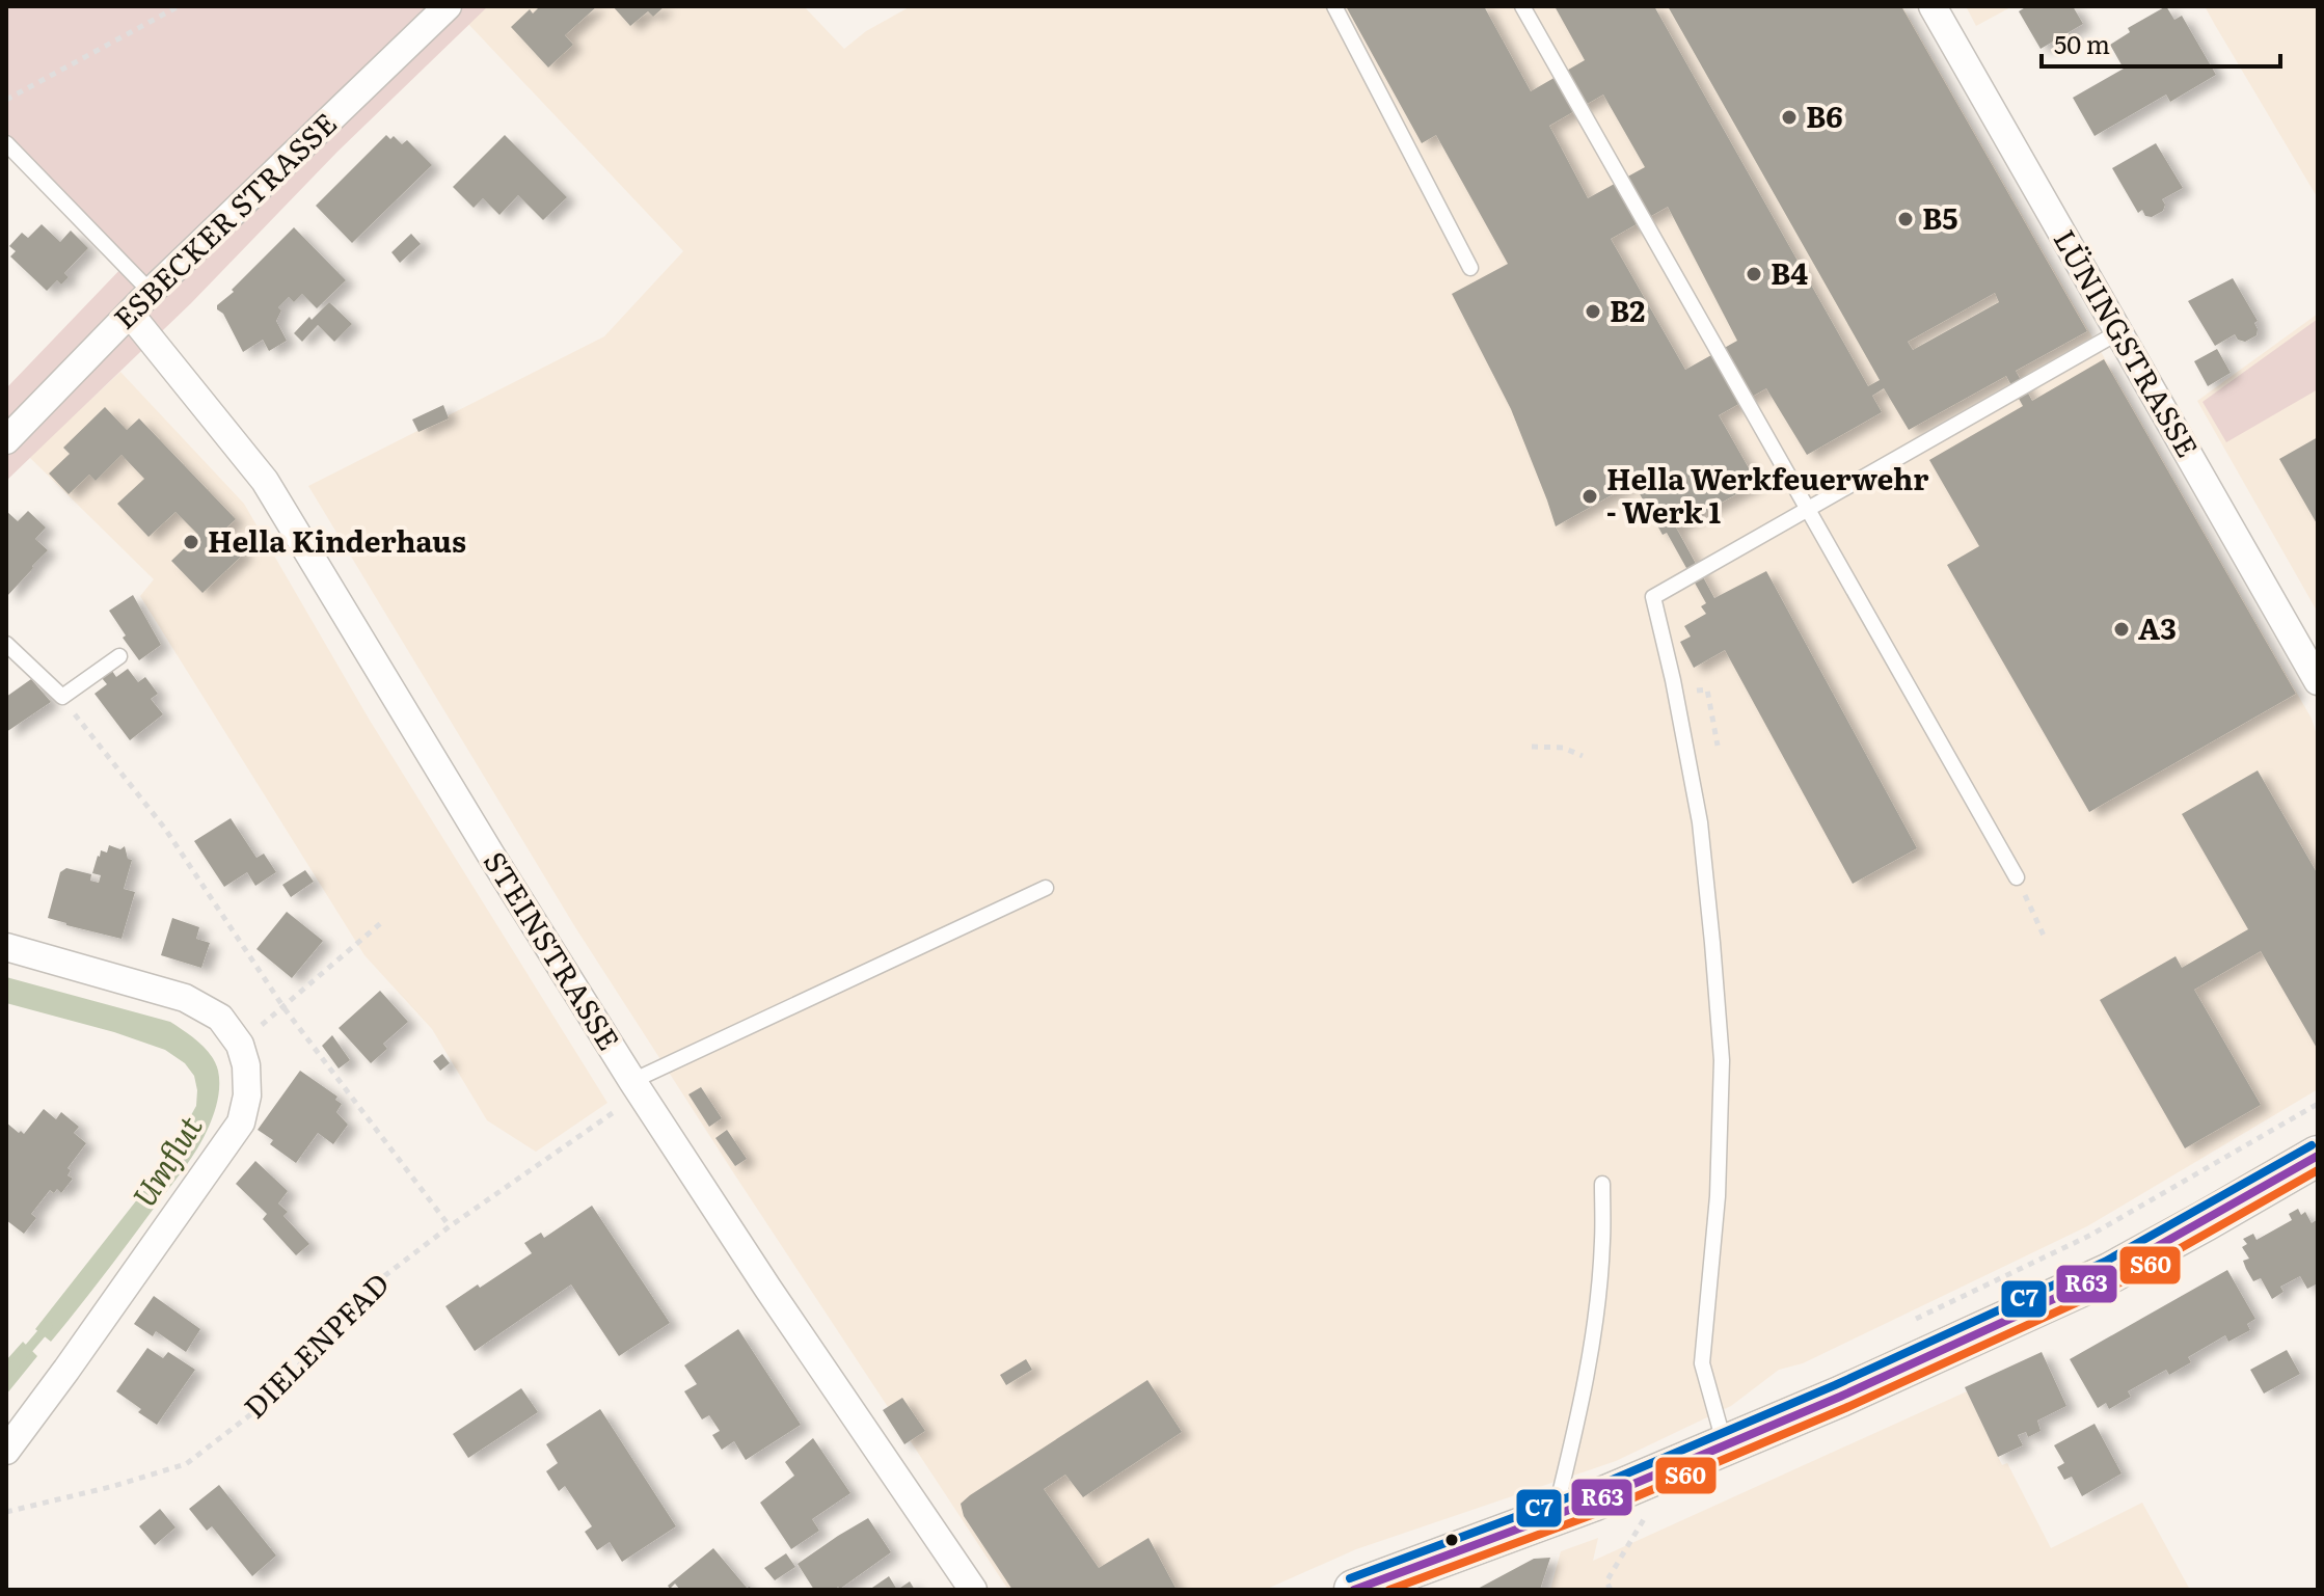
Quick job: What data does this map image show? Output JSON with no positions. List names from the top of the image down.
{
  "streets": {
    "street": ["ESBECKER STRASSE", "LÜNINGSTRASSE", "STEINSTRASSE"],
    "path": ["DIELENPFAD"]
  },
  "crossings": [
    ["ESBECKER STRASSE", "STEINSTRASSE"],
    ["STEINSTRASSE", "DIELENPFAD"]
  ],
  "water": ["Umflut"],
  "places": [
    "B6",
    "B5",
    "B4",
    "B2",
    "Hella Werkfeuerwehr - Werk 1",
    "Hella Kinderhaus",
    "A3"
  ],
  "lines": ["transit line C7", "transit line R63", "transit line S60"],
  "scale_bar": "50 m"
}
